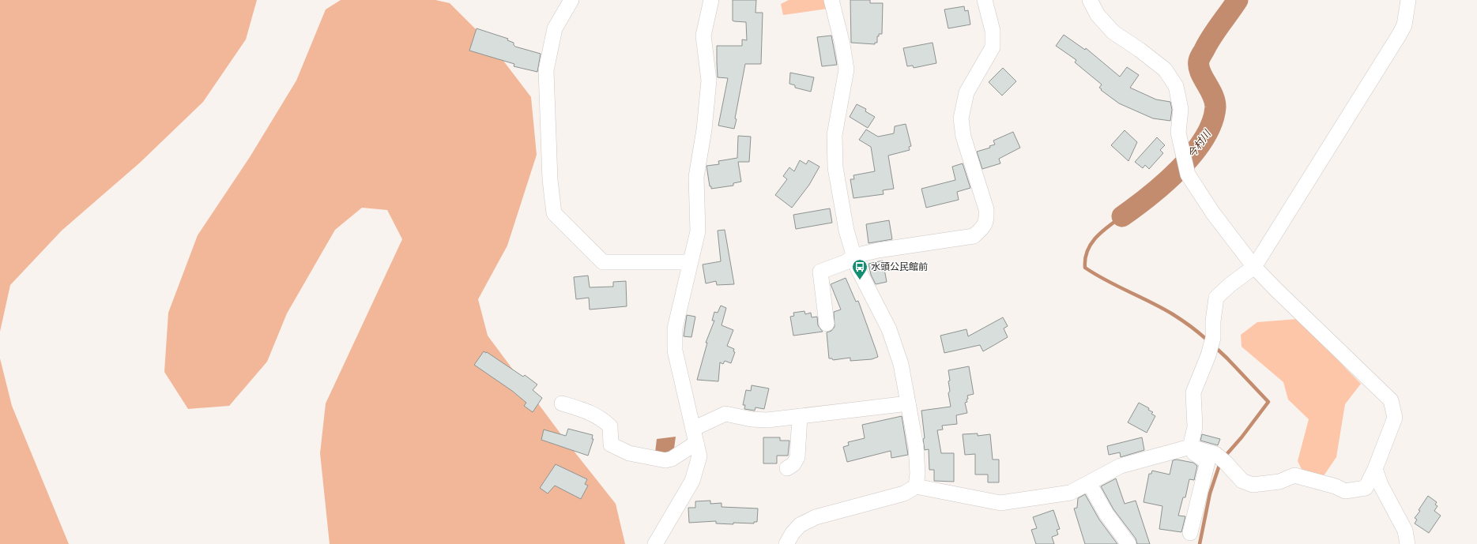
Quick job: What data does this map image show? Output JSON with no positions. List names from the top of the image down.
{
  "water": ["今村川"],
  "places": {
    "bus stop": ["水頭公民館前"]
  }
}
